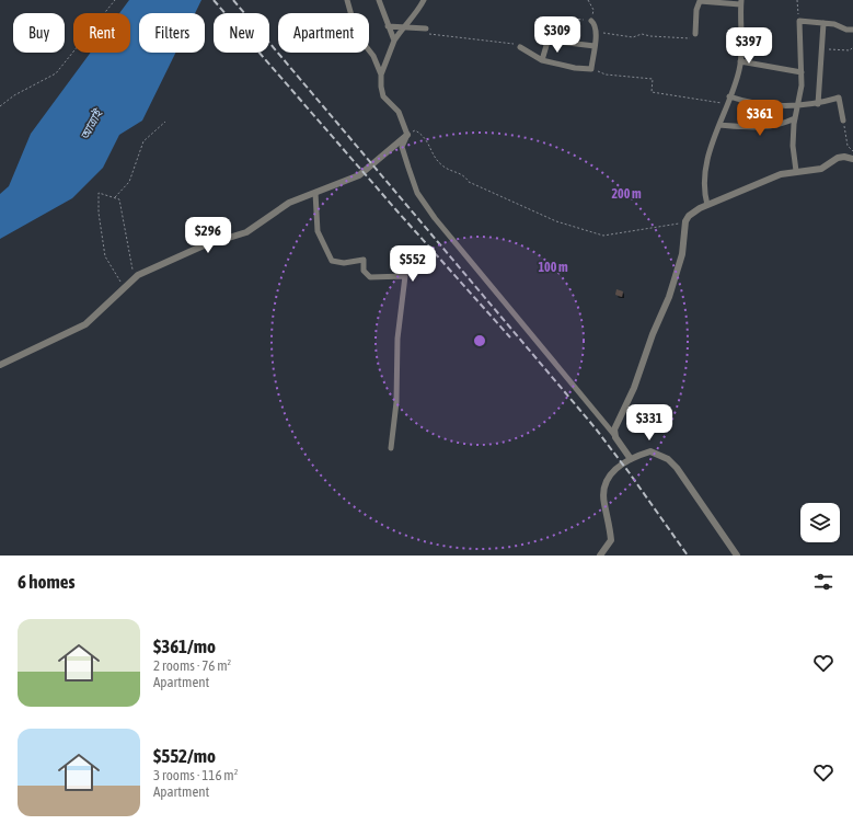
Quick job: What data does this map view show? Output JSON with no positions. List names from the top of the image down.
{
  "water": ["আত্রাই"],
  "page": {
    "chip": [
      "Buy",
      "Rent",
      "Filters",
      "New",
      "Apartment"
    ],
    "price": [
      "$309",
      "$397",
      "$361",
      "$296",
      "$552",
      "$331"
    ],
    "heading": "6 homes",
    "list": [
      {
        "name": "$361/mo",
        "note": "2 rooms · 76 m² · Apartment"
      },
      {
        "name": "$552/mo",
        "note": "3 rooms · 116 m² · Apartment"
      }
    ]
  },
  "rings": ["200 m", "100 m"]
}
